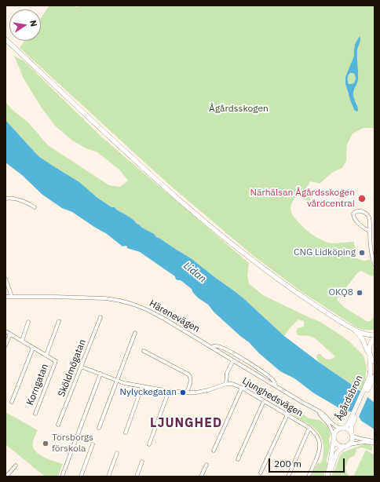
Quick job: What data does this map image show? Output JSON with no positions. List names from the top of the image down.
{
  "streets": {
    "main road": ["Ågårdsbron"],
    "street": [
      "Härenevägen",
      "Sköldmögatan",
      "Korngatan",
      "Ljunghedsvägen"
    ]
  },
  "crossings": [
    ["Härenevägen", "Ågårdsbron"],
    ["Sköldmögatan", "Ljunghedsvägen"]
  ],
  "districts": ["LJUNGHED"],
  "water": ["Lidan"],
  "parks": ["Ågårdsskogen"],
  "places": [
    "Närhälsan Ågårdsskogen vårdcentral",
    "CNG Lidköping",
    "OKQ8",
    "Nylyckegatan",
    "Torsborgs förskola"
  ],
  "scale_bar": "200 m",
  "north": "right"
}
